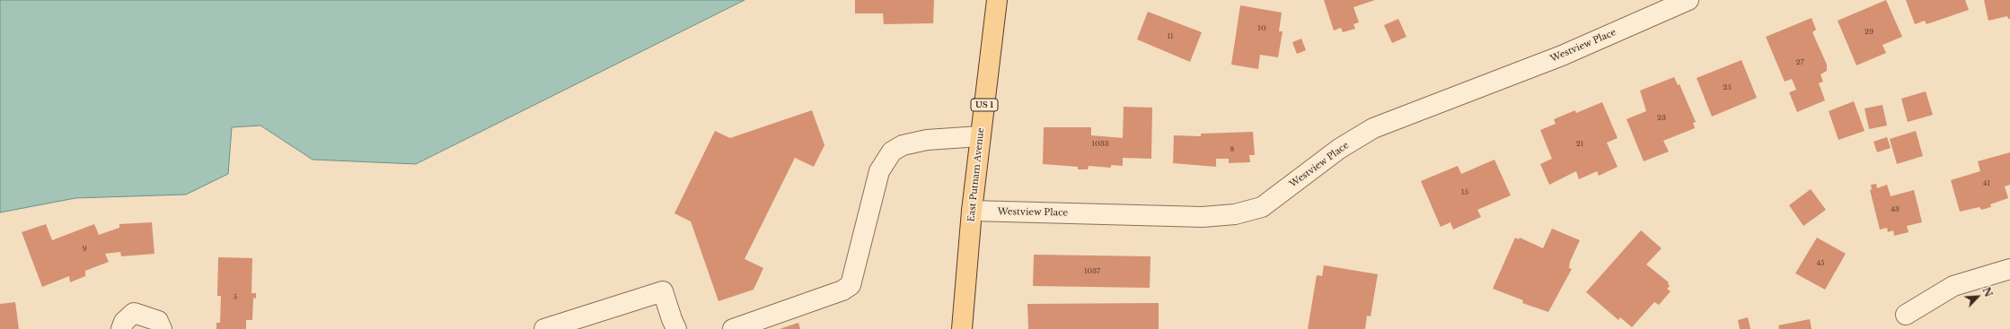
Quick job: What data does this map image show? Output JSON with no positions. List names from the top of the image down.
{
  "streets": {
    "main road": ["US 1", "East Putnam Avenue"],
    "street": ["Westview Place"]
  },
  "crossings": [
    ["Westview Place", "East Putnam Avenue"]
  ],
  "house_numbers": [
    "10",
    "29",
    "11",
    "27",
    "25",
    "23",
    "1033",
    "21",
    "8",
    "41",
    "15",
    "43",
    "9",
    "45",
    "1037",
    "5"
  ],
  "north": "top right"
}
